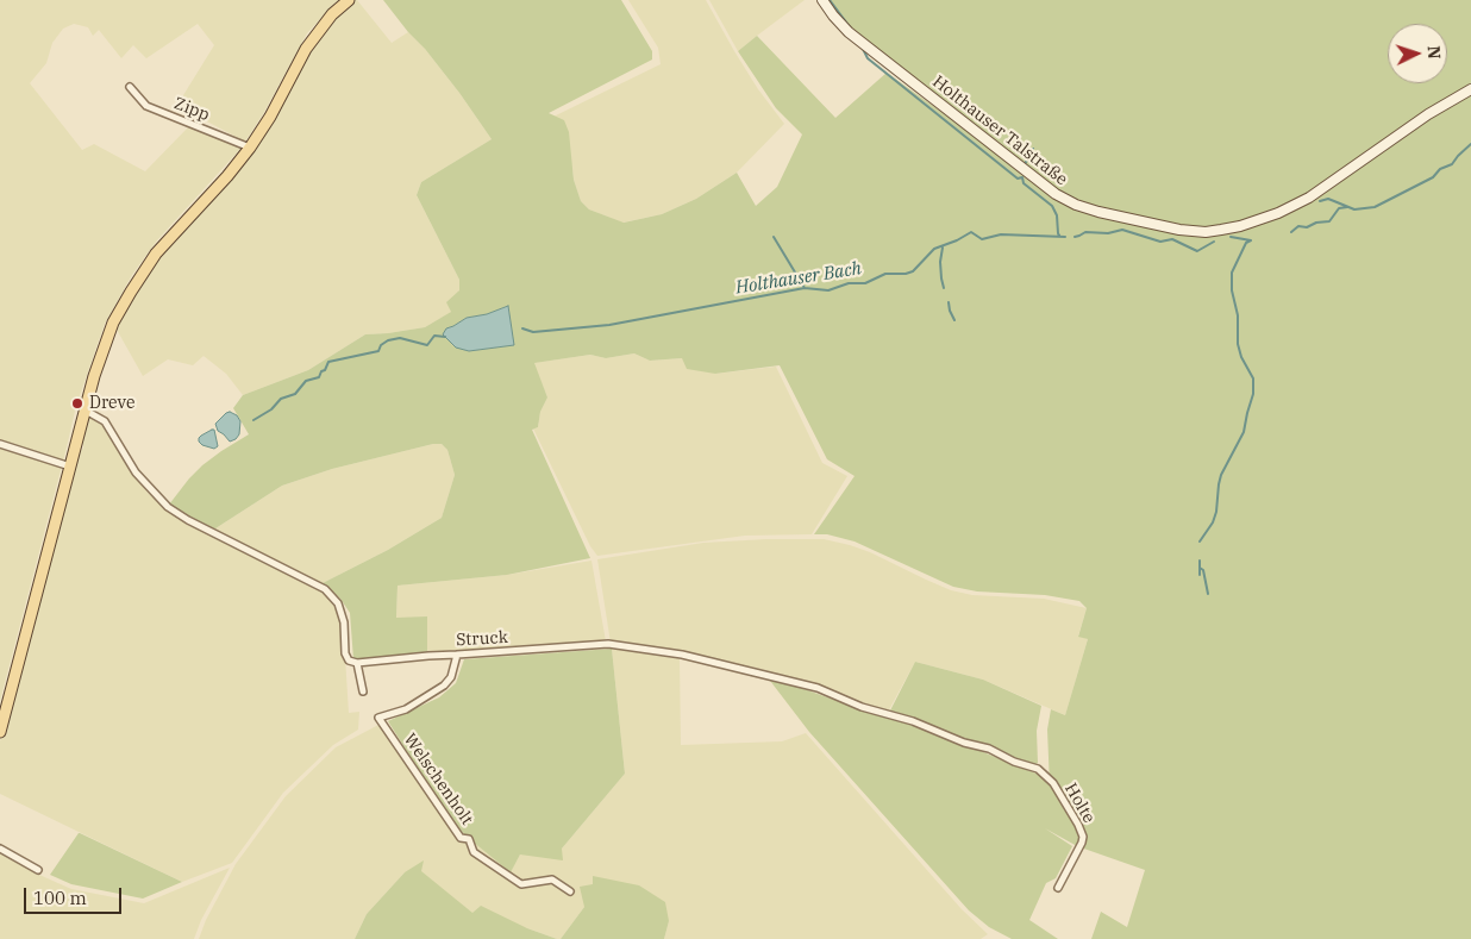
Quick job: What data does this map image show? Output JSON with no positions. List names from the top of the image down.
{
  "streets": {
    "street": [
      "Zipp",
      "Holthauser Talstraße",
      "Struck",
      "Welschenholt",
      "Holte"
    ]
  },
  "crossings": [
    ["Struck", "Welschenholt"],
    ["Struck", "Holte"]
  ],
  "water": ["Holthauser Bach"],
  "places": ["Dreve"],
  "scale_bar": "100 m",
  "north": "right"
}
